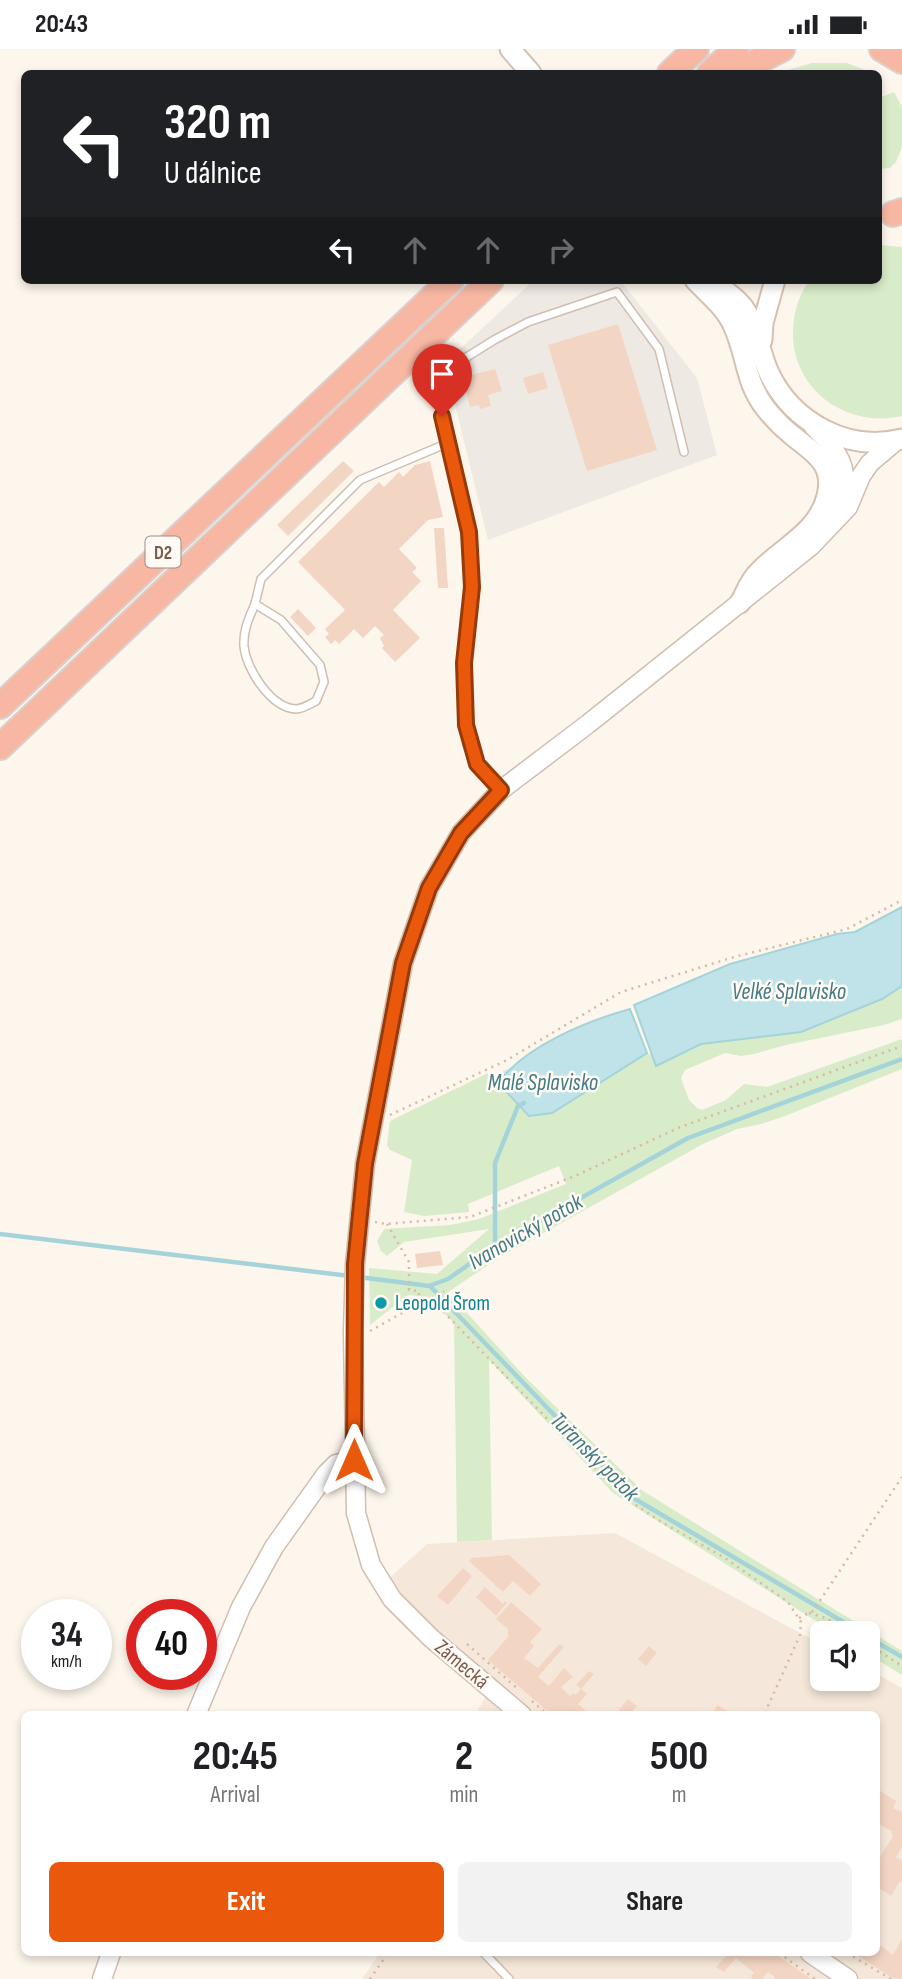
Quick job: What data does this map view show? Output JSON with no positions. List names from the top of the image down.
{
  "streets": {
    "highway": ["D2"],
    "street": ["Zámecká"]
  },
  "water": [
    "Velké Splavisko",
    "Malé Splavisko",
    "Ivanovický potok",
    "Tuřanský potok"
  ],
  "places": ["Leopold Šrom"],
  "page": {
    "status": "20:43",
    "turn": ["320 m", "U dálnice"],
    "speed": "34 km/h",
    "limit": "40",
    "eta": [
      "20:45",
      "Arrival",
      "2",
      "min",
      "500",
      "m"
    ],
    "buttons": ["Exit", "Share"]
  }
}
